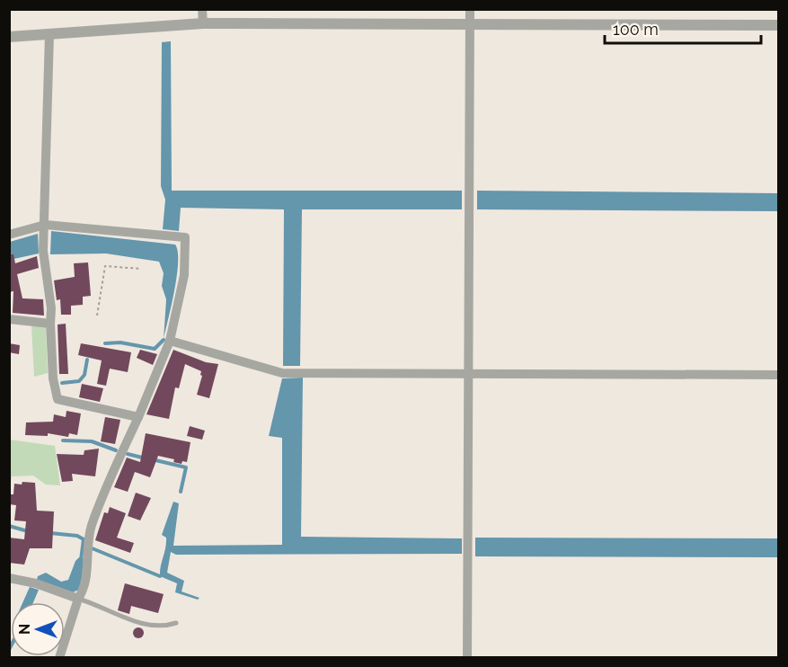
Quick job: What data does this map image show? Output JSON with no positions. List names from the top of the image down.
{
  "scale_bar": "100 m",
  "north": "left"
}
